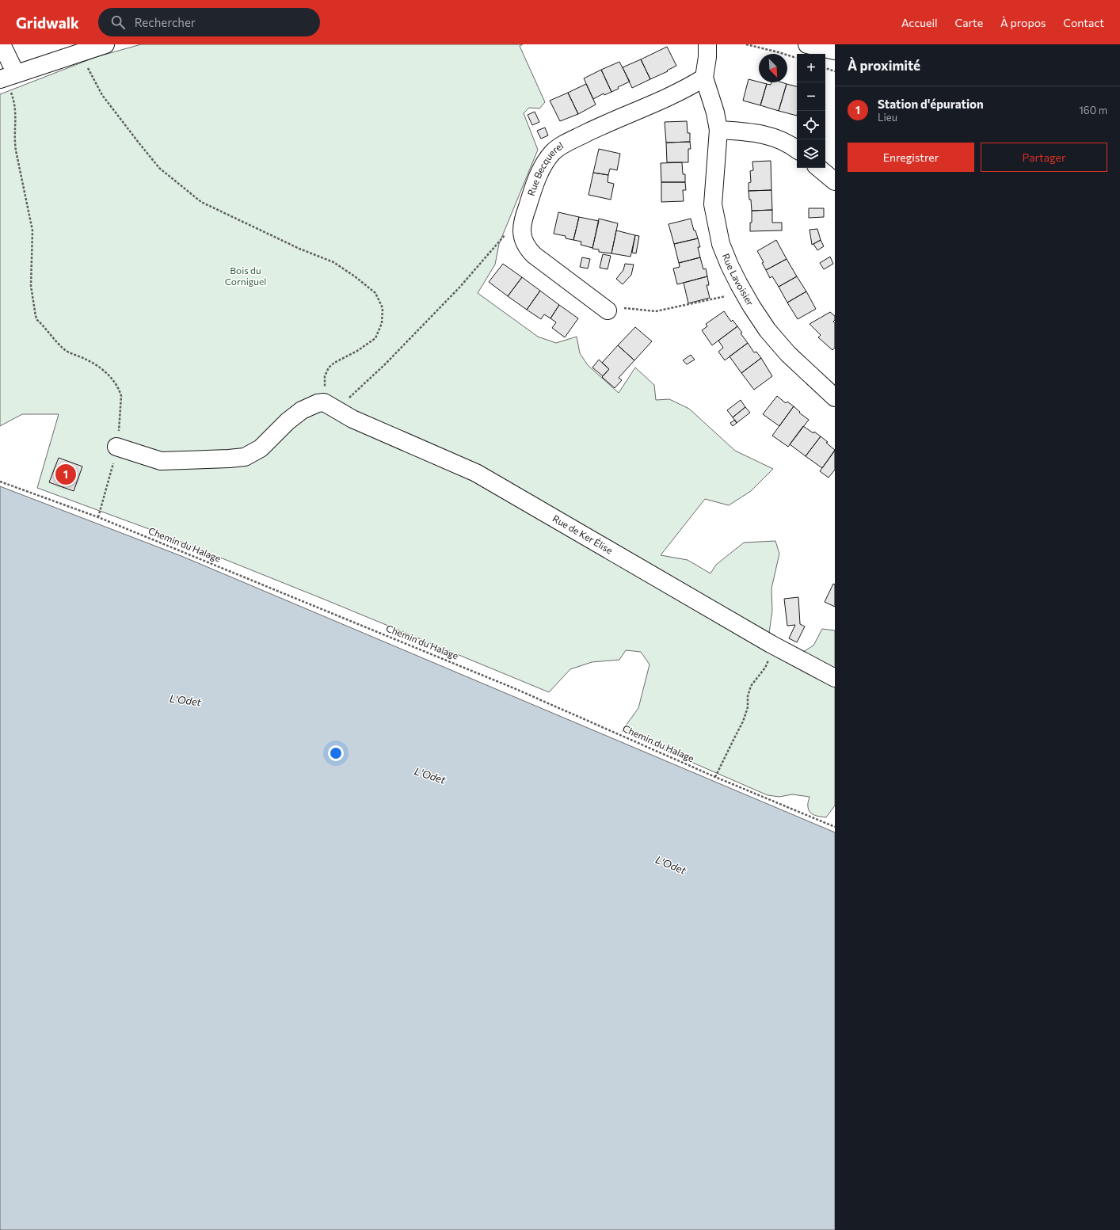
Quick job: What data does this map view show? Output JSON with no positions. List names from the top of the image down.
{
  "streets": {
    "street": ["Rue Becquerel", "Rue Lavoisier", "Rue de Ker Élise"],
    "path": ["Chemin du Halage"]
  },
  "crossings": [
    ["Rue Becquerel", "Rue Lavoisier"]
  ],
  "water": ["L'Odet"],
  "parks": ["Bois du Corniguel"],
  "north": "bottom right",
  "page": {
    "header": "Gridwalk",
    "search": "Rechercher",
    "nav": [
      "Accueil",
      "Carte",
      "À propos",
      "Contact"
    ],
    "heading": "À proximité",
    "map_buttons": ["+", "−"],
    "list": [
      {
        "mark": "1",
        "name": "Station d'épuration",
        "note": "Lieu",
        "value": "160 m"
      }
    ],
    "buttons": ["Enregistrer", "Partager"],
    "pins": "1"
  }
}
